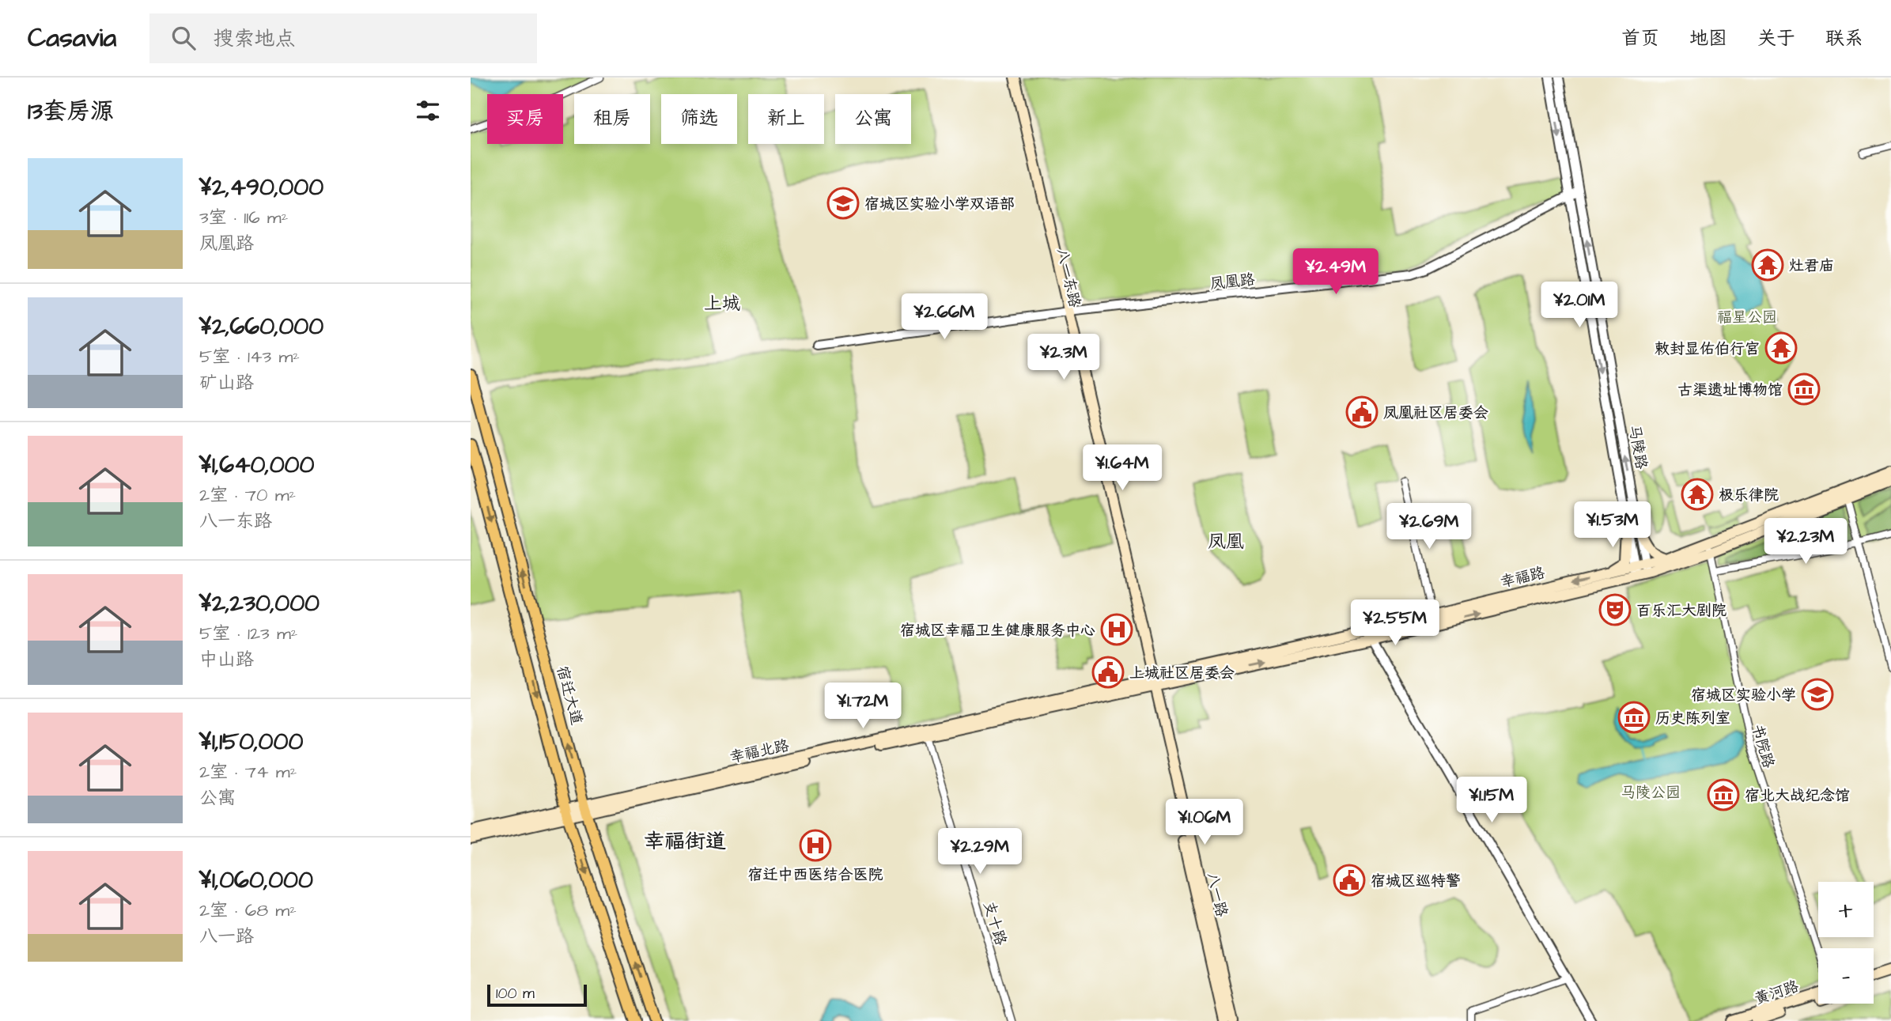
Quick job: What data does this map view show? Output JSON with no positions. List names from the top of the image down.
{
  "streets": {
    "main road": [
      "八一东路",
      "幸福路",
      "宿迁大道",
      "幸福北路",
      "八一路",
      "黄河路"
    ],
    "street": [
      "凤凰路",
      "马陵路",
      "书院路",
      "支十路"
    ]
  },
  "crossings": [
    ["八一东路", "凤凰路"],
    ["八一东路", "幸福路"],
    ["八一东路", "幸福北路"],
    ["八一东路", "八一路"],
    ["凤凰路", "马陵路"],
    ["马陵路", "幸福路"],
    ["幸福路", "书院路"],
    ["幸福路", "幸福北路"],
    ["幸福路", "八一路"],
    ["宿迁大道", "幸福北路"],
    ["幸福北路", "八一路"],
    ["幸福北路", "支十路"]
  ],
  "districts": ["上城", "凤凰", "幸福街道"],
  "parks": ["福星公园", "马陵公园"],
  "places": {
    "school or university": ["宿城区实验小学双语部", "宿城区实验小学"],
    "temple": ["灶君庙", "敕封显佑伯行宫", "极乐律院"],
    "museum": ["古渠遗址博物馆", "历史陈列室", "宿北大战纪念馆"],
    "public building": ["凤凰社区居委会", "上城社区居委会", "宿城区巡特警"],
    "theatre": ["百乐汇大剧院"],
    "hospital": ["宿城区幸福卫生健康服务中心", "宿迁中西医结合医院"]
  },
  "scale_bar": "100 m",
  "page": {
    "header": "Casavia",
    "search": "搜索地点",
    "nav": [
      "首页",
      "地图",
      "关于",
      "联系"
    ],
    "heading": "13套房源",
    "chip": [
      "买房",
      "租房",
      "筛选",
      "新上",
      "公寓"
    ],
    "list": [
      {
        "name": "¥2,490,000",
        "note": "3室 · 116 m² · 凤凰路"
      },
      {
        "name": "¥2,660,000",
        "note": "5室 · 143 m² · 矿山路"
      },
      {
        "name": "¥1,640,000",
        "note": "2室 · 70 m² · 八一东路"
      },
      {
        "name": "¥2,230,000",
        "note": "5室 · 123 m² · 中山路"
      },
      {
        "name": "¥1,150,000",
        "note": "2室 · 74 m² · 公寓"
      },
      {
        "name": "¥1,060,000",
        "note": "2室 · 68 m² · 八一路"
      }
    ],
    "price": [
      "¥2.49M",
      "¥2.01M",
      "¥2.66M",
      "¥2.3M",
      "¥1.64M",
      "¥1.53M",
      "¥2.69M",
      "¥2.23M",
      "¥2.55M",
      "¥1.72M",
      "¥1.15M",
      "¥1.06M",
      "¥2.29M"
    ],
    "map_buttons": ["+", "−"],
    "scale": "100 m"
  }
}
